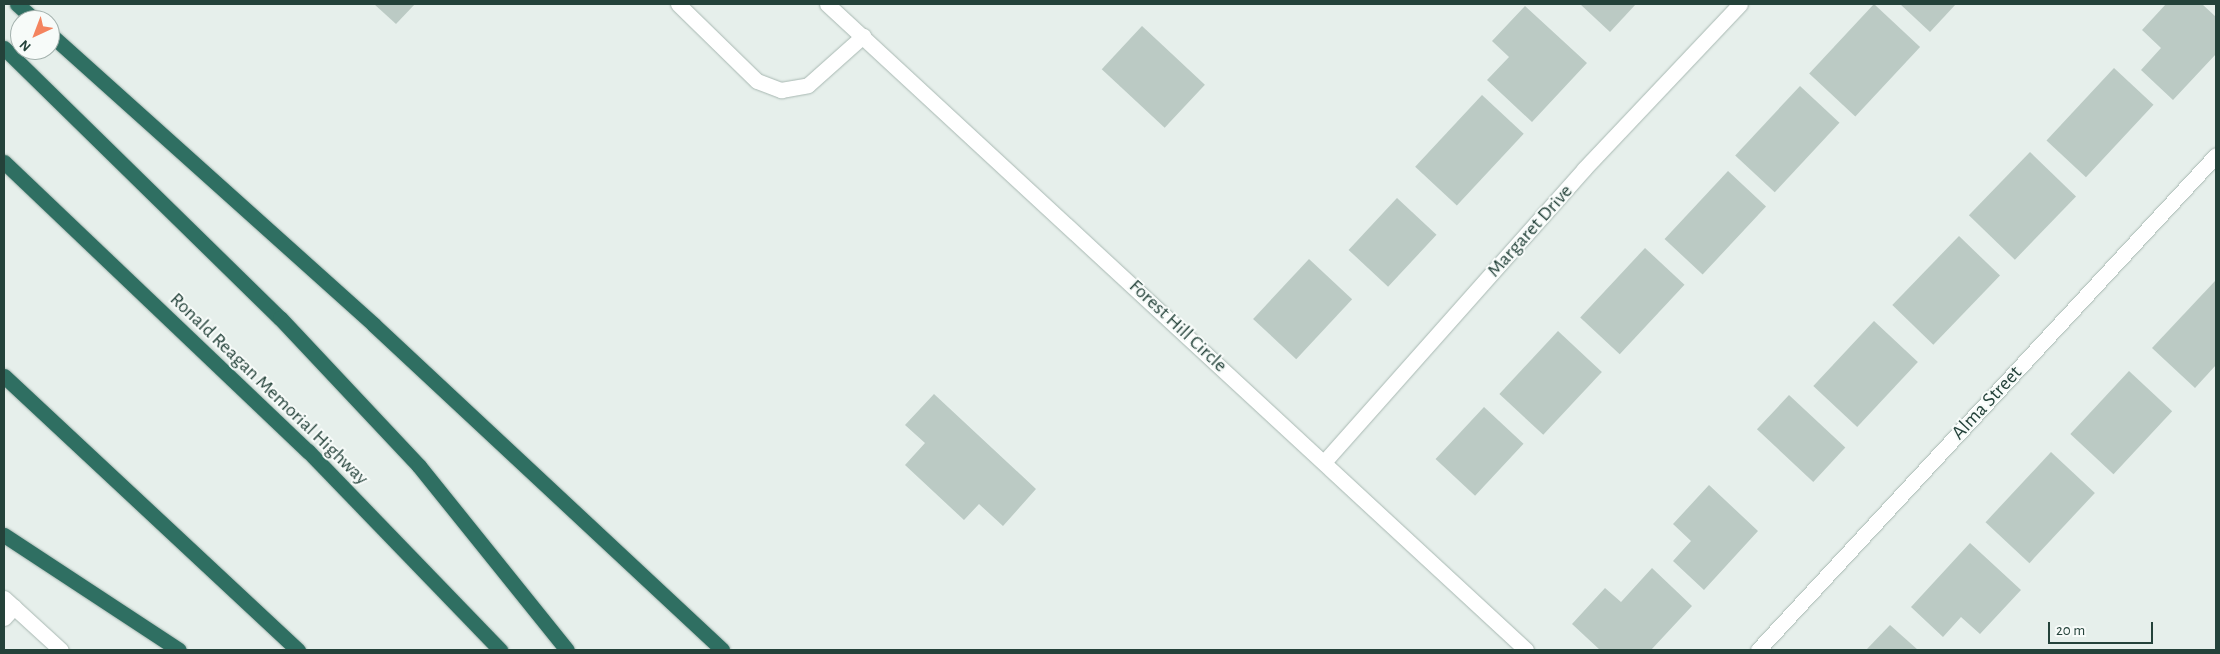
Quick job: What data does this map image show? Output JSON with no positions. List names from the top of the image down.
{
  "streets": {
    "highway": ["Ronald Reagan Memorial Highway"],
    "street": ["Margaret Drive", "Forest Hill Circle", "Alma Street"]
  },
  "crossings": [
    ["Margaret Drive", "Forest Hill Circle"]
  ],
  "scale_bar": "20 m",
  "north": "bottom left"
}
